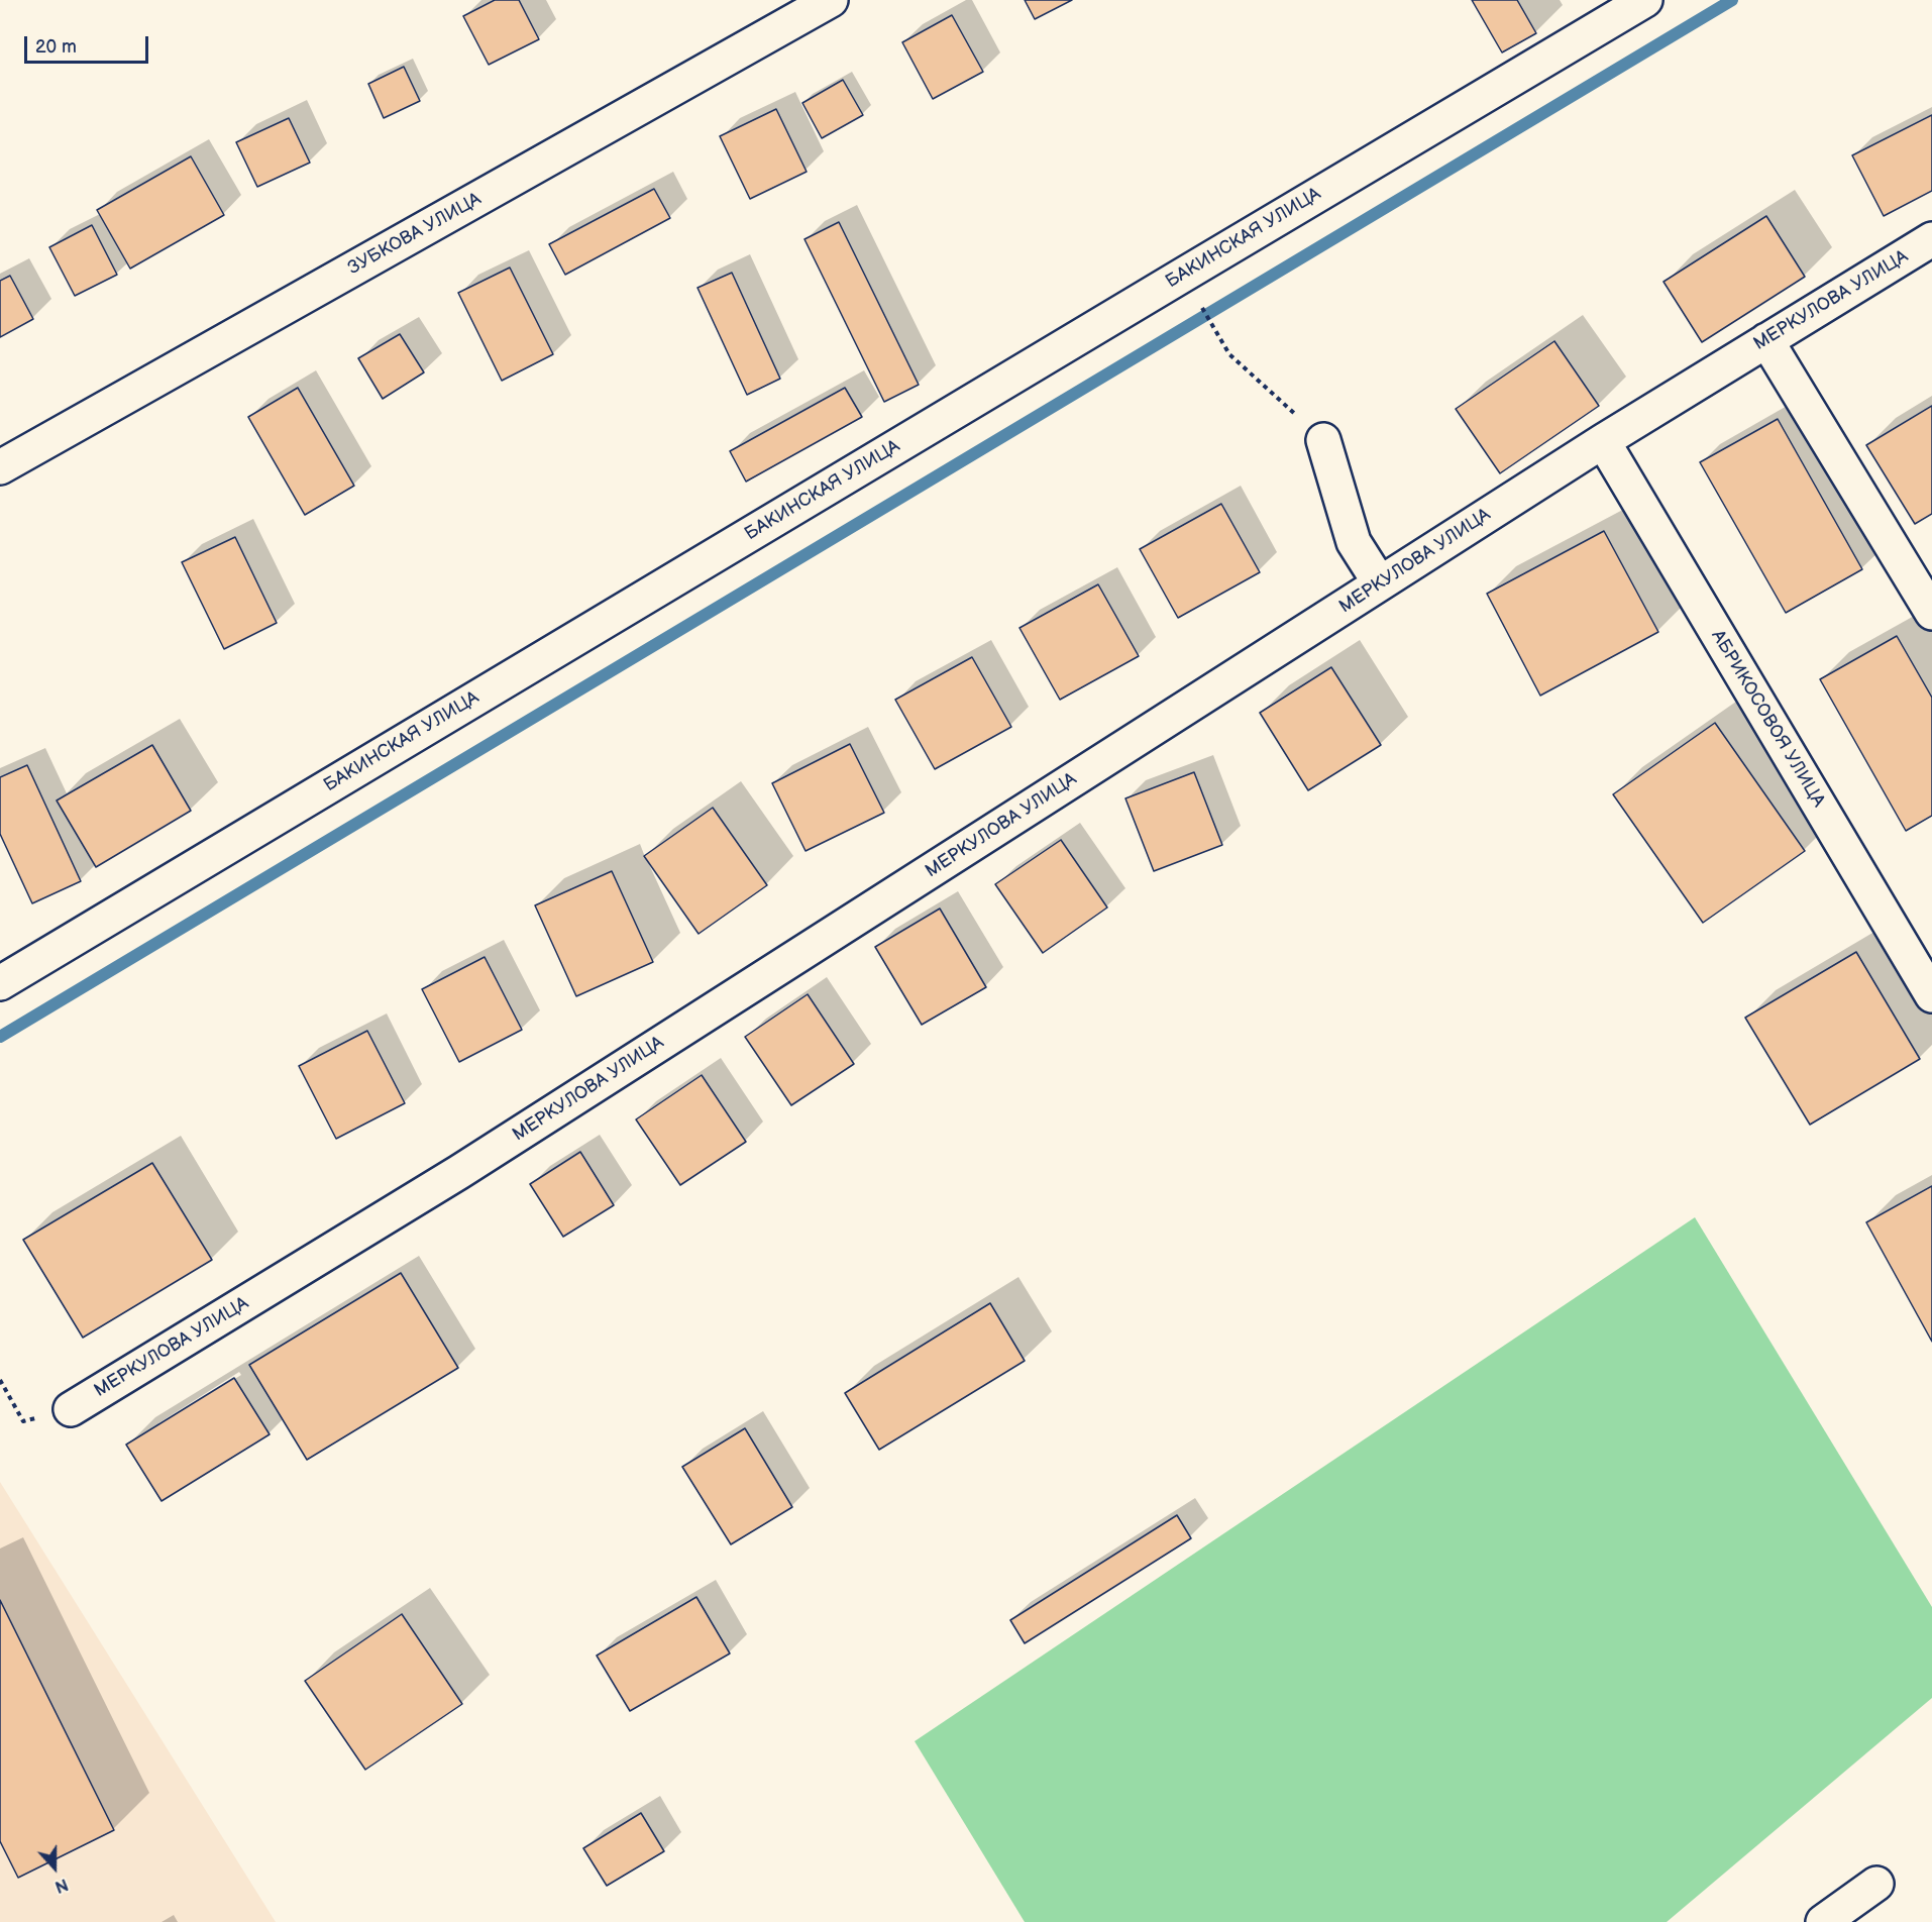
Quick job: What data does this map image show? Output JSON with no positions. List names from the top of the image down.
{
  "streets": {
    "street": [
      "ЗУБКОВА УЛИЦА",
      "БАКИНСКАЯ УЛИЦА",
      "МЕРКУЛОВА УЛИЦА",
      "АБРИКОСОВОЯ УЛИЦА"
    ]
  },
  "crossings": [
    ["МЕРКУЛОВА УЛИЦА", "АБРИКОСОВОЯ УЛИЦА"]
  ],
  "scale_bar": "20 m",
  "north": "bottom"
}
